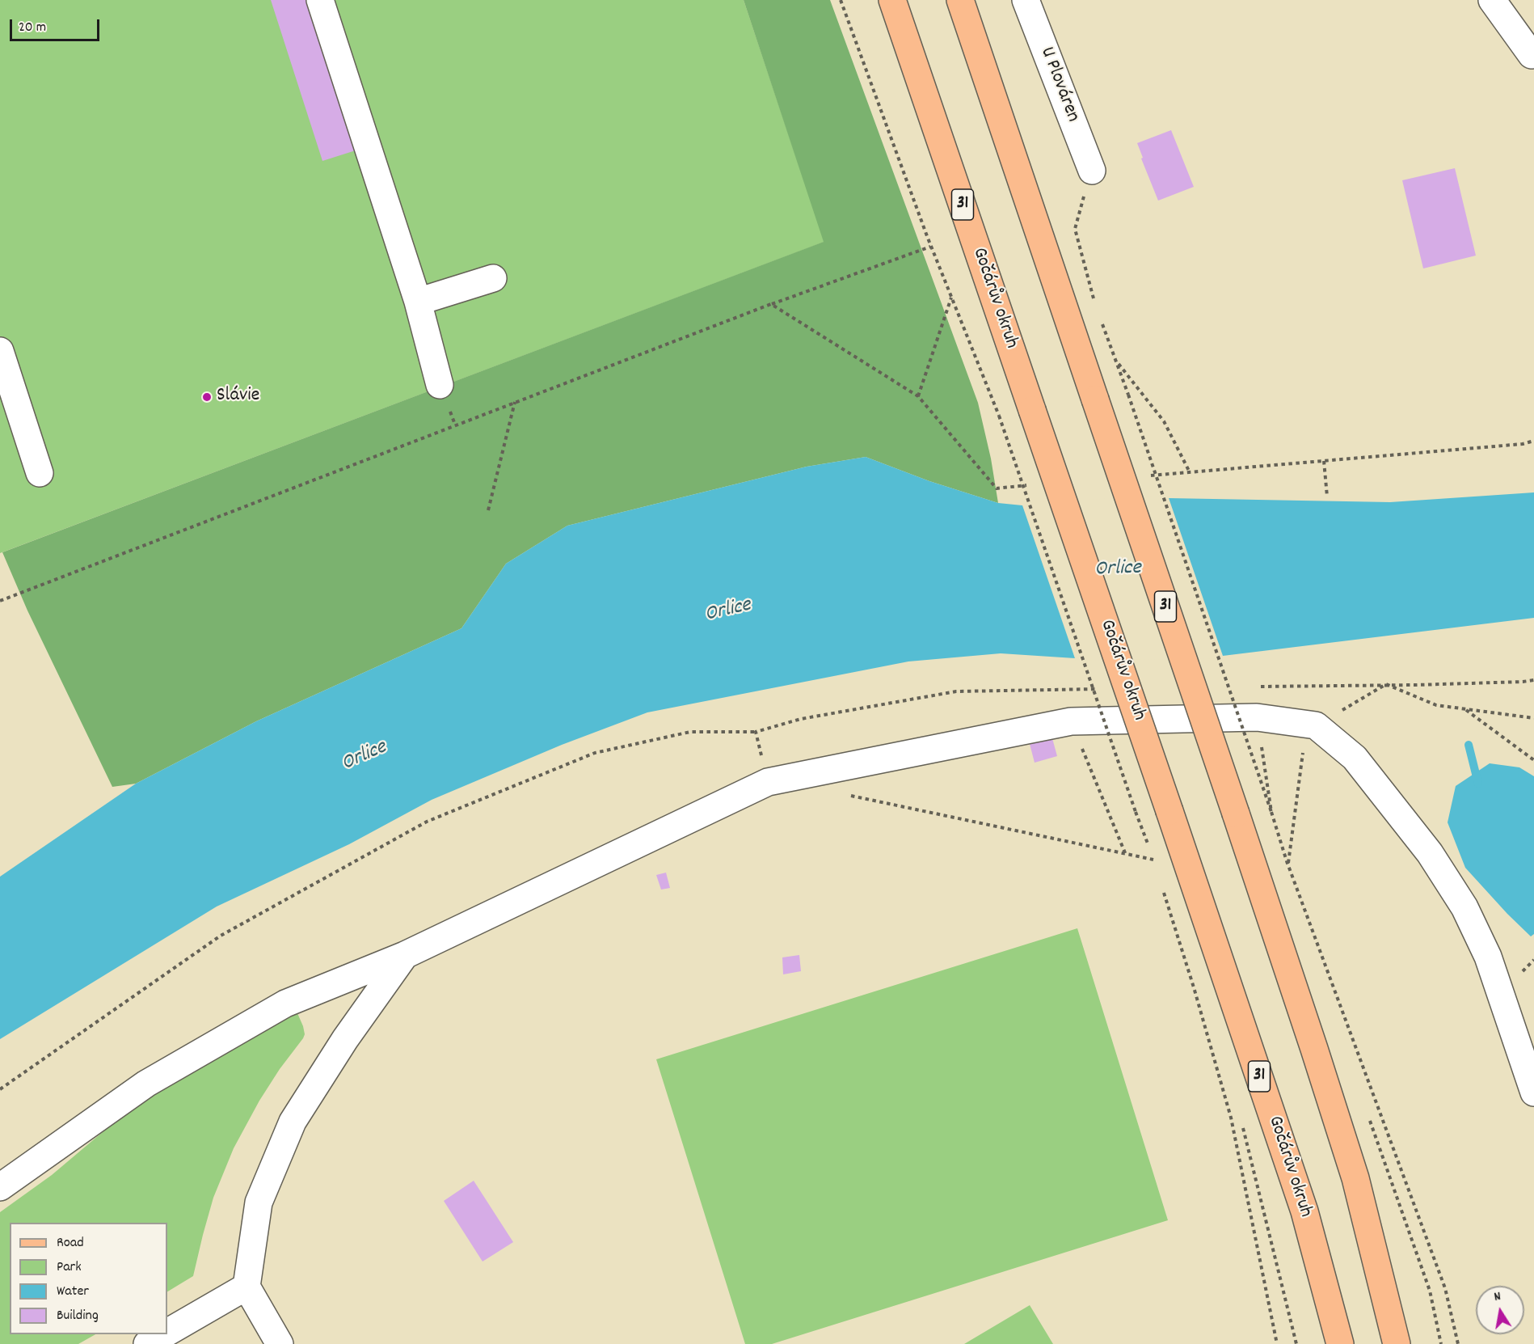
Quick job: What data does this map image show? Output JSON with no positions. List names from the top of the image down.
{
  "streets": {
    "main road": ["31", "Gočárův okruh"],
    "street": ["U Plováren"]
  },
  "water": ["Orlice"],
  "places": ["Slávie"],
  "legend": [
    "Road",
    "Park",
    "Water",
    "Building"
  ],
  "scale_bar": "20 m",
  "north": "top"
}
